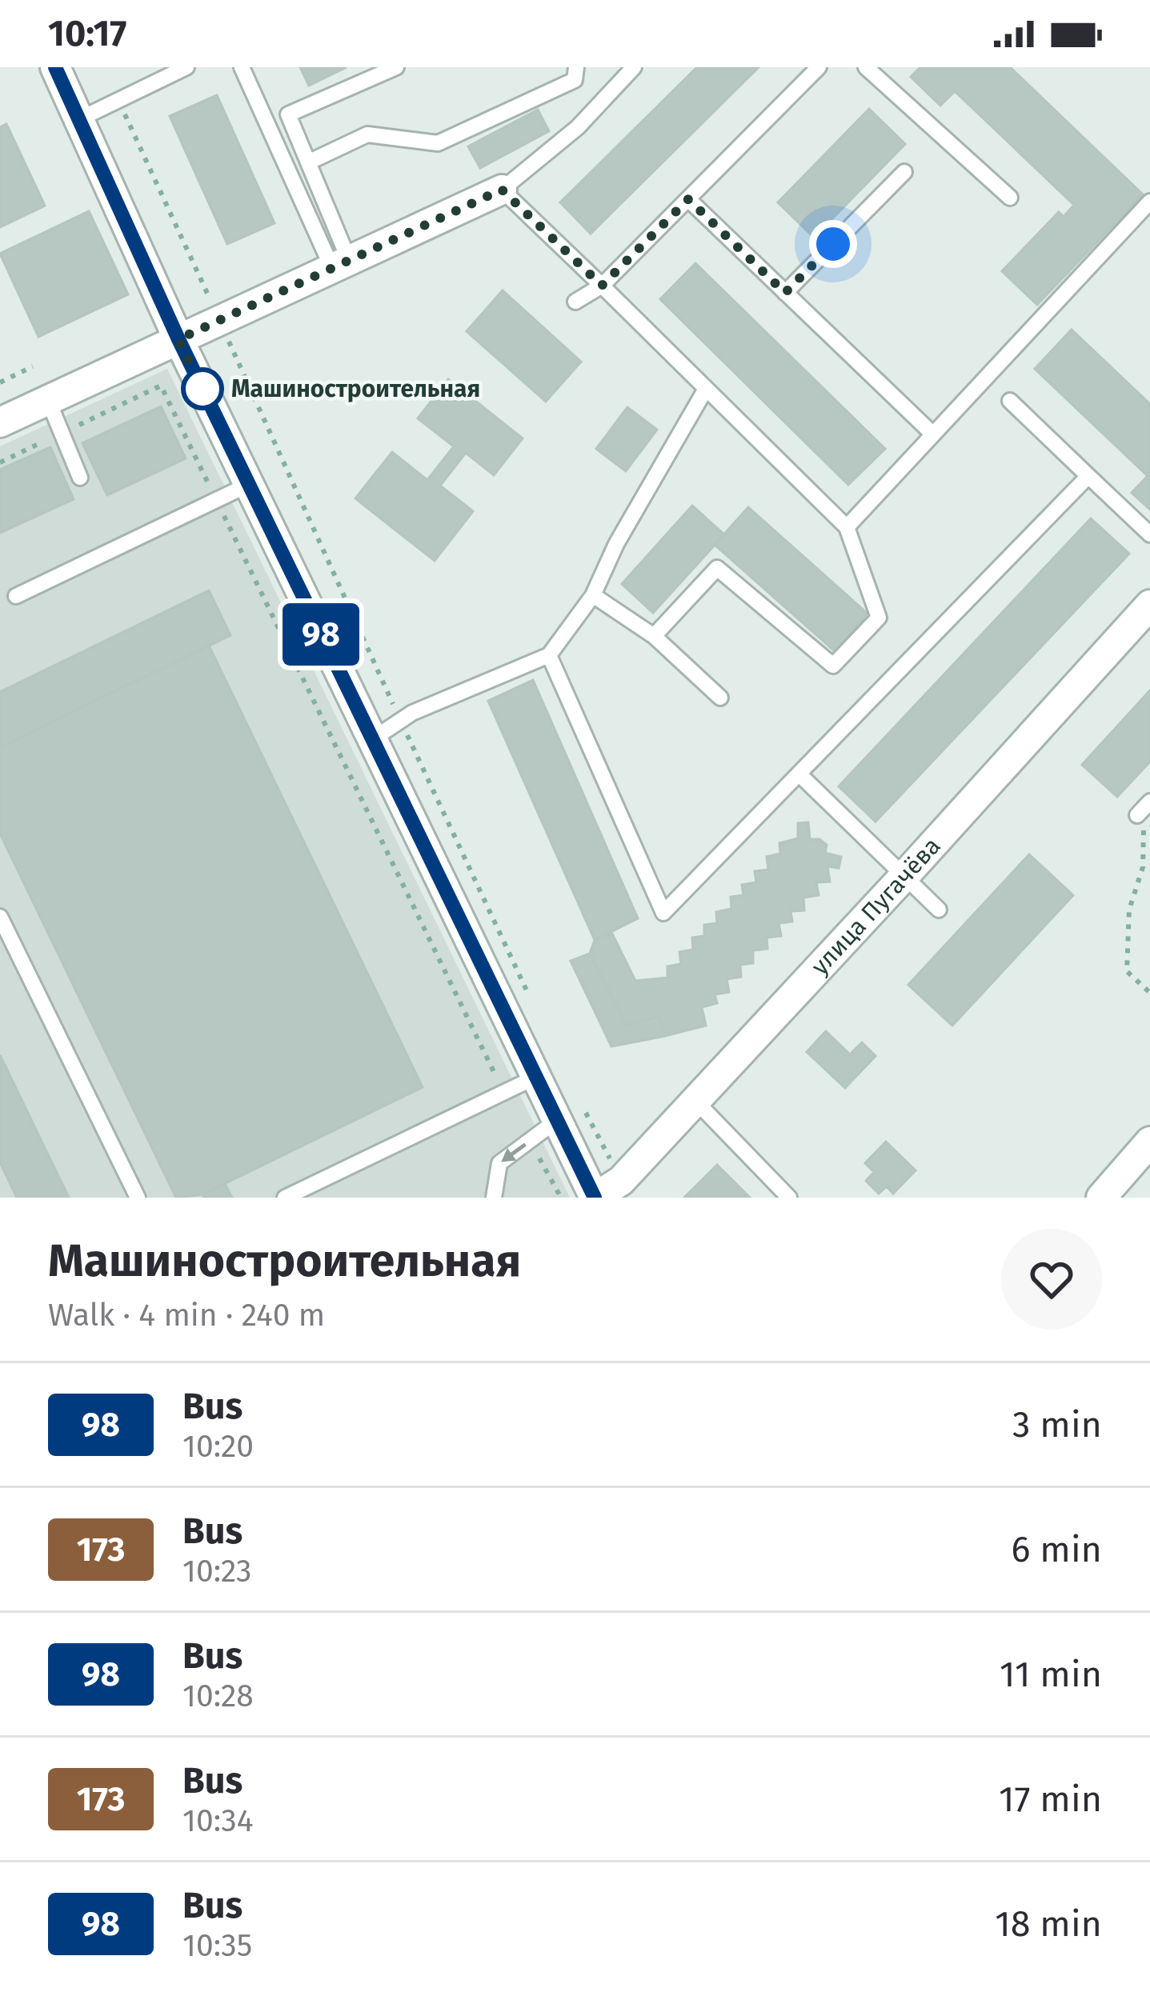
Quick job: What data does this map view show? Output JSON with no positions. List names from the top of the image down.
{
  "streets": {
    "street": ["улица Пугачёва"]
  },
  "places": ["Машиностроительная"],
  "lines": ["bus line 98"],
  "page": {
    "status": "10:17",
    "on_map": "98",
    "heading": ["Машиностроительная", "Walk · 4 min · 240 m"],
    "list": [
      {
        "mark": "98",
        "name": "Bus",
        "note": "10:20",
        "value": "3 min"
      },
      {
        "mark": "173",
        "name": "Bus",
        "note": "10:23",
        "value": "6 min"
      },
      {
        "mark": "98",
        "name": "Bus",
        "note": "10:28",
        "value": "11 min"
      },
      {
        "mark": "173",
        "name": "Bus",
        "note": "10:34",
        "value": "17 min"
      },
      {
        "mark": "98",
        "name": "Bus",
        "note": "10:35",
        "value": "18 min"
      }
    ]
  }
}
